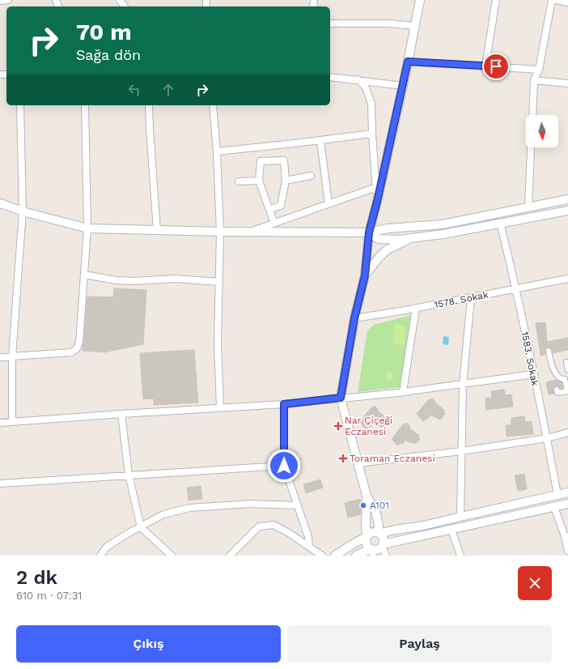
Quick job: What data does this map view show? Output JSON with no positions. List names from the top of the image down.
{
  "streets": {
    "street": ["1578. Sokak", "1583. Sokak"]
  },
  "crossings": [
    ["1578. Sokak", "1583. Sokak"]
  ],
  "places": {
    "health": ["Nar Çiçeği Eczanesi", "Toraman Eczanesi"],
    "other": ["A101"]
  },
  "north": "bottom",
  "page": {
    "turn": ["70 m", "Sağa dön"],
    "heading": ["2 dk", "610 m · 07:31"],
    "buttons": ["Çıkış", "Paylaş"]
  }
}
